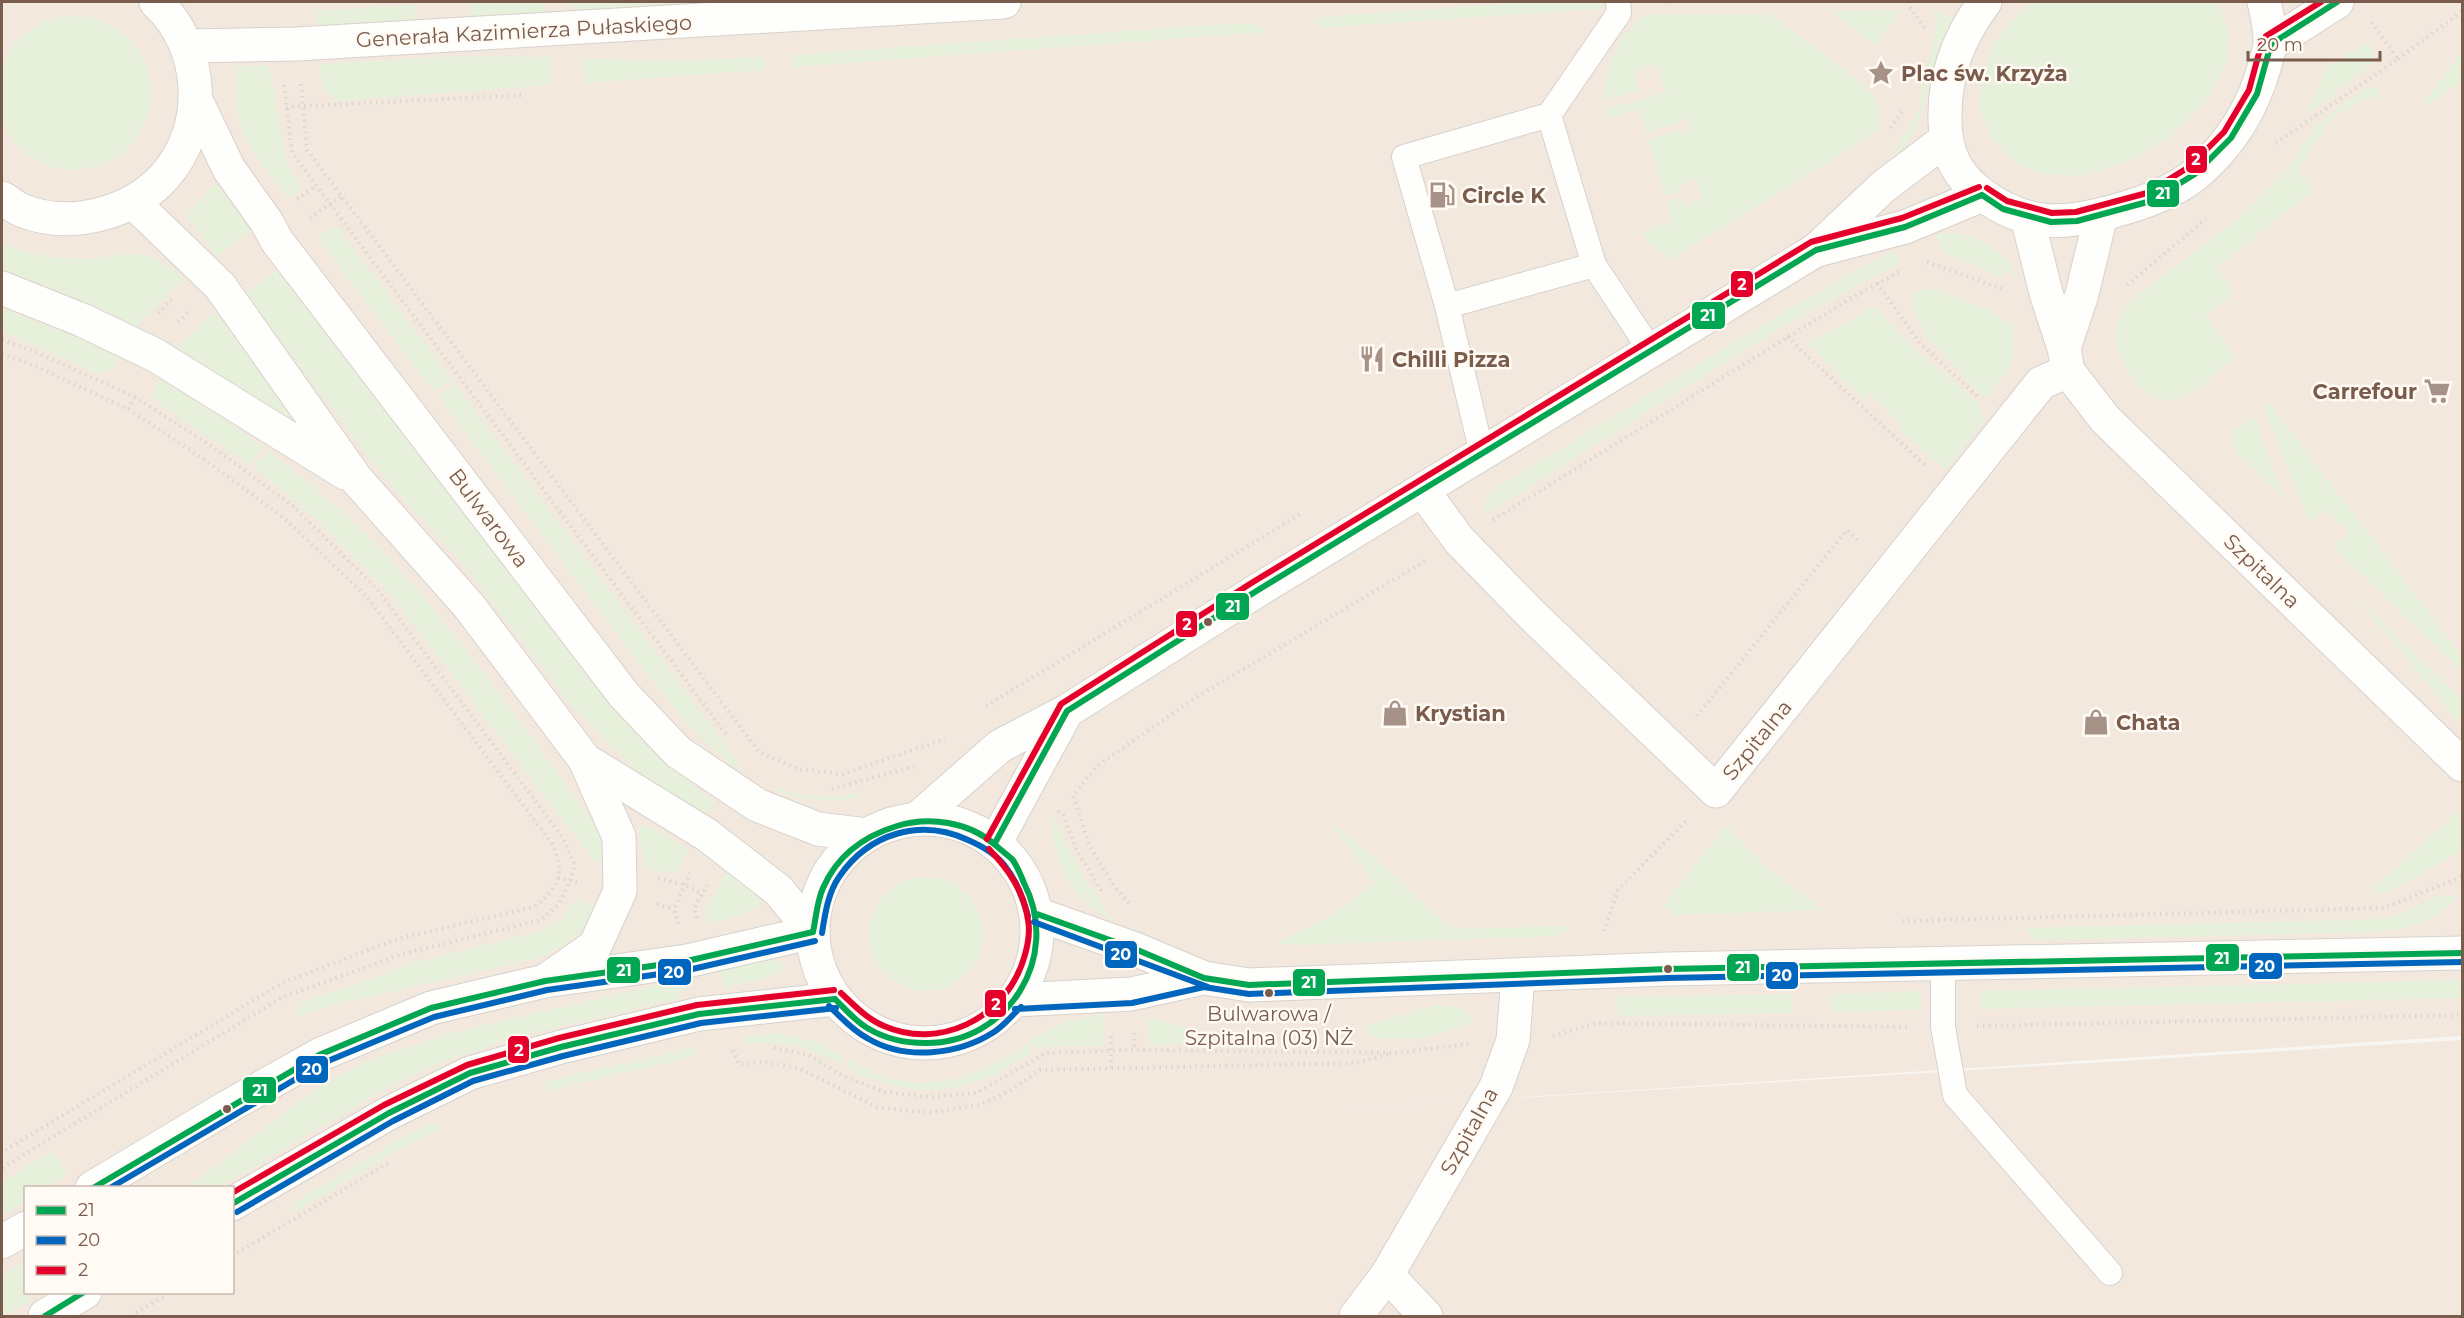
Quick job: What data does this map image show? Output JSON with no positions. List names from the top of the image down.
{
  "streets": {
    "street": ["Generała Kazimierza Pułaskiego", "Bulwarowa", "Szpitalna"]
  },
  "places": {
    "place": ["Plac św. Krzyża"],
    "fuel station": ["Circle K"],
    "restaurant": ["Chilli Pizza"],
    "supermarket": ["Carrefour"],
    "shop": ["Krystian", "Chata"],
    "other": ["Bulwarowa / Szpitalna (03) NŻ"]
  },
  "lines": ["transit line 21", "transit line 2", "transit line 20"],
  "legend": ["21", "20", "2"],
  "scale_bar": "20 m"
}
